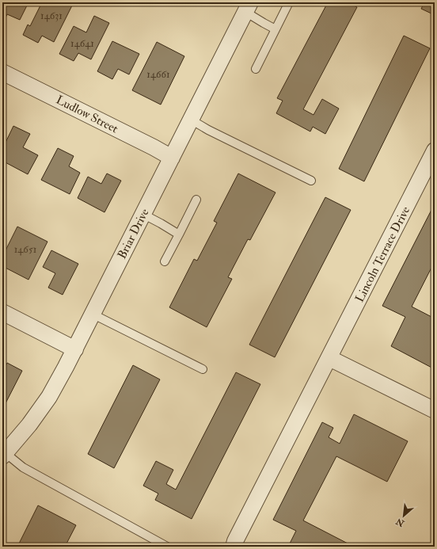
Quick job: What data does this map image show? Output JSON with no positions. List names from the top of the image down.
{
  "streets": {
    "street": ["Ludlow Street", "Briar Drive", "Lincoln Terrace Drive"]
  },
  "crossings": [
    ["Ludlow Street", "Briar Drive"]
  ],
  "house_numbers": [
    "14631",
    "14641",
    "14661",
    "14651"
  ],
  "north": "bottom left"
}
